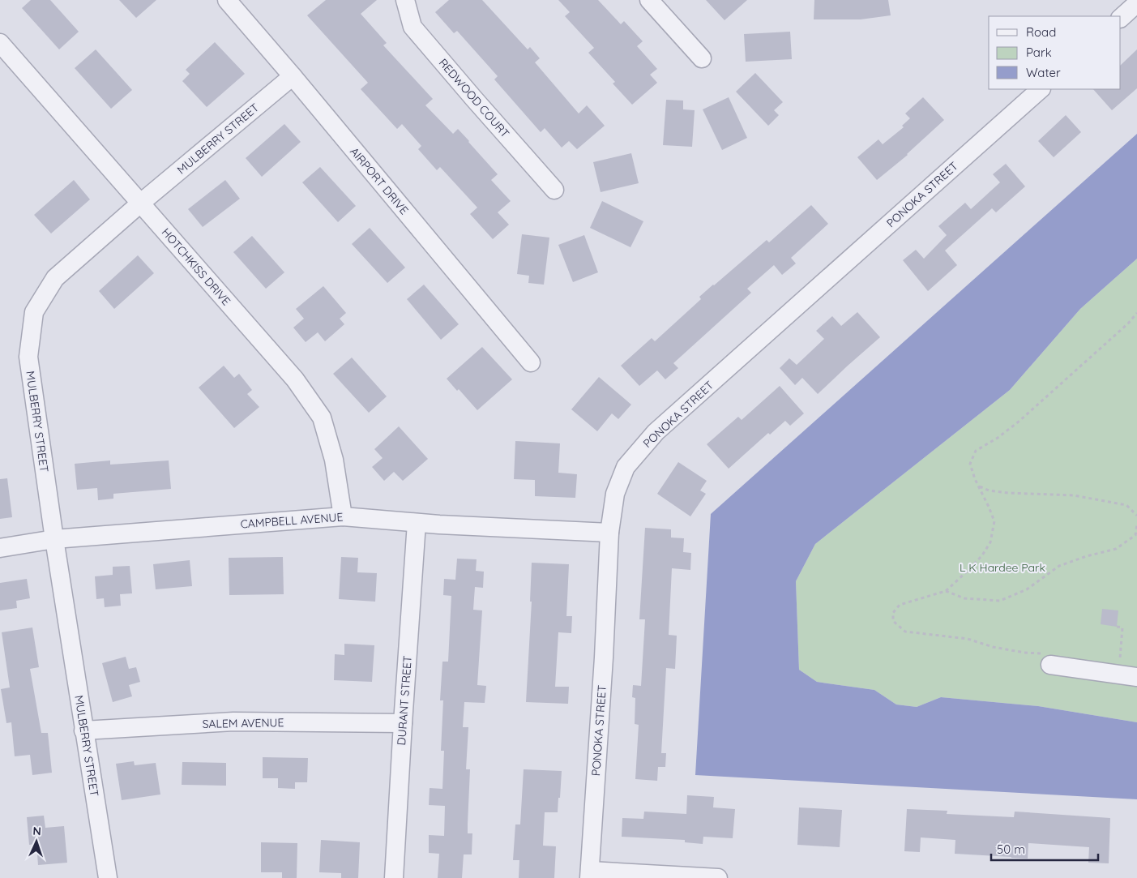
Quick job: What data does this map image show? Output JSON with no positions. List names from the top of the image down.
{
  "streets": {
    "street": [
      "REDWOOD COURT",
      "MULBERRY STREET",
      "AIRPORT DRIVE",
      "PONOKA STREET",
      "HOTCHKISS DRIVE",
      "CAMPBELL AVENUE",
      "DURANT STREET",
      "SALEM AVENUE"
    ]
  },
  "crossings": [
    ["MULBERRY STREET", "AIRPORT DRIVE"],
    ["MULBERRY STREET", "HOTCHKISS DRIVE"],
    ["MULBERRY STREET", "CAMPBELL AVENUE"],
    ["MULBERRY STREET", "SALEM AVENUE"],
    ["PONOKA STREET", "CAMPBELL AVENUE"],
    ["HOTCHKISS DRIVE", "CAMPBELL AVENUE"],
    ["CAMPBELL AVENUE", "DURANT STREET"],
    ["DURANT STREET", "SALEM AVENUE"]
  ],
  "parks": ["L K Hardee Park"],
  "legend": ["Road", "Park", "Water"],
  "scale_bar": "50 m",
  "north": "top"
}
